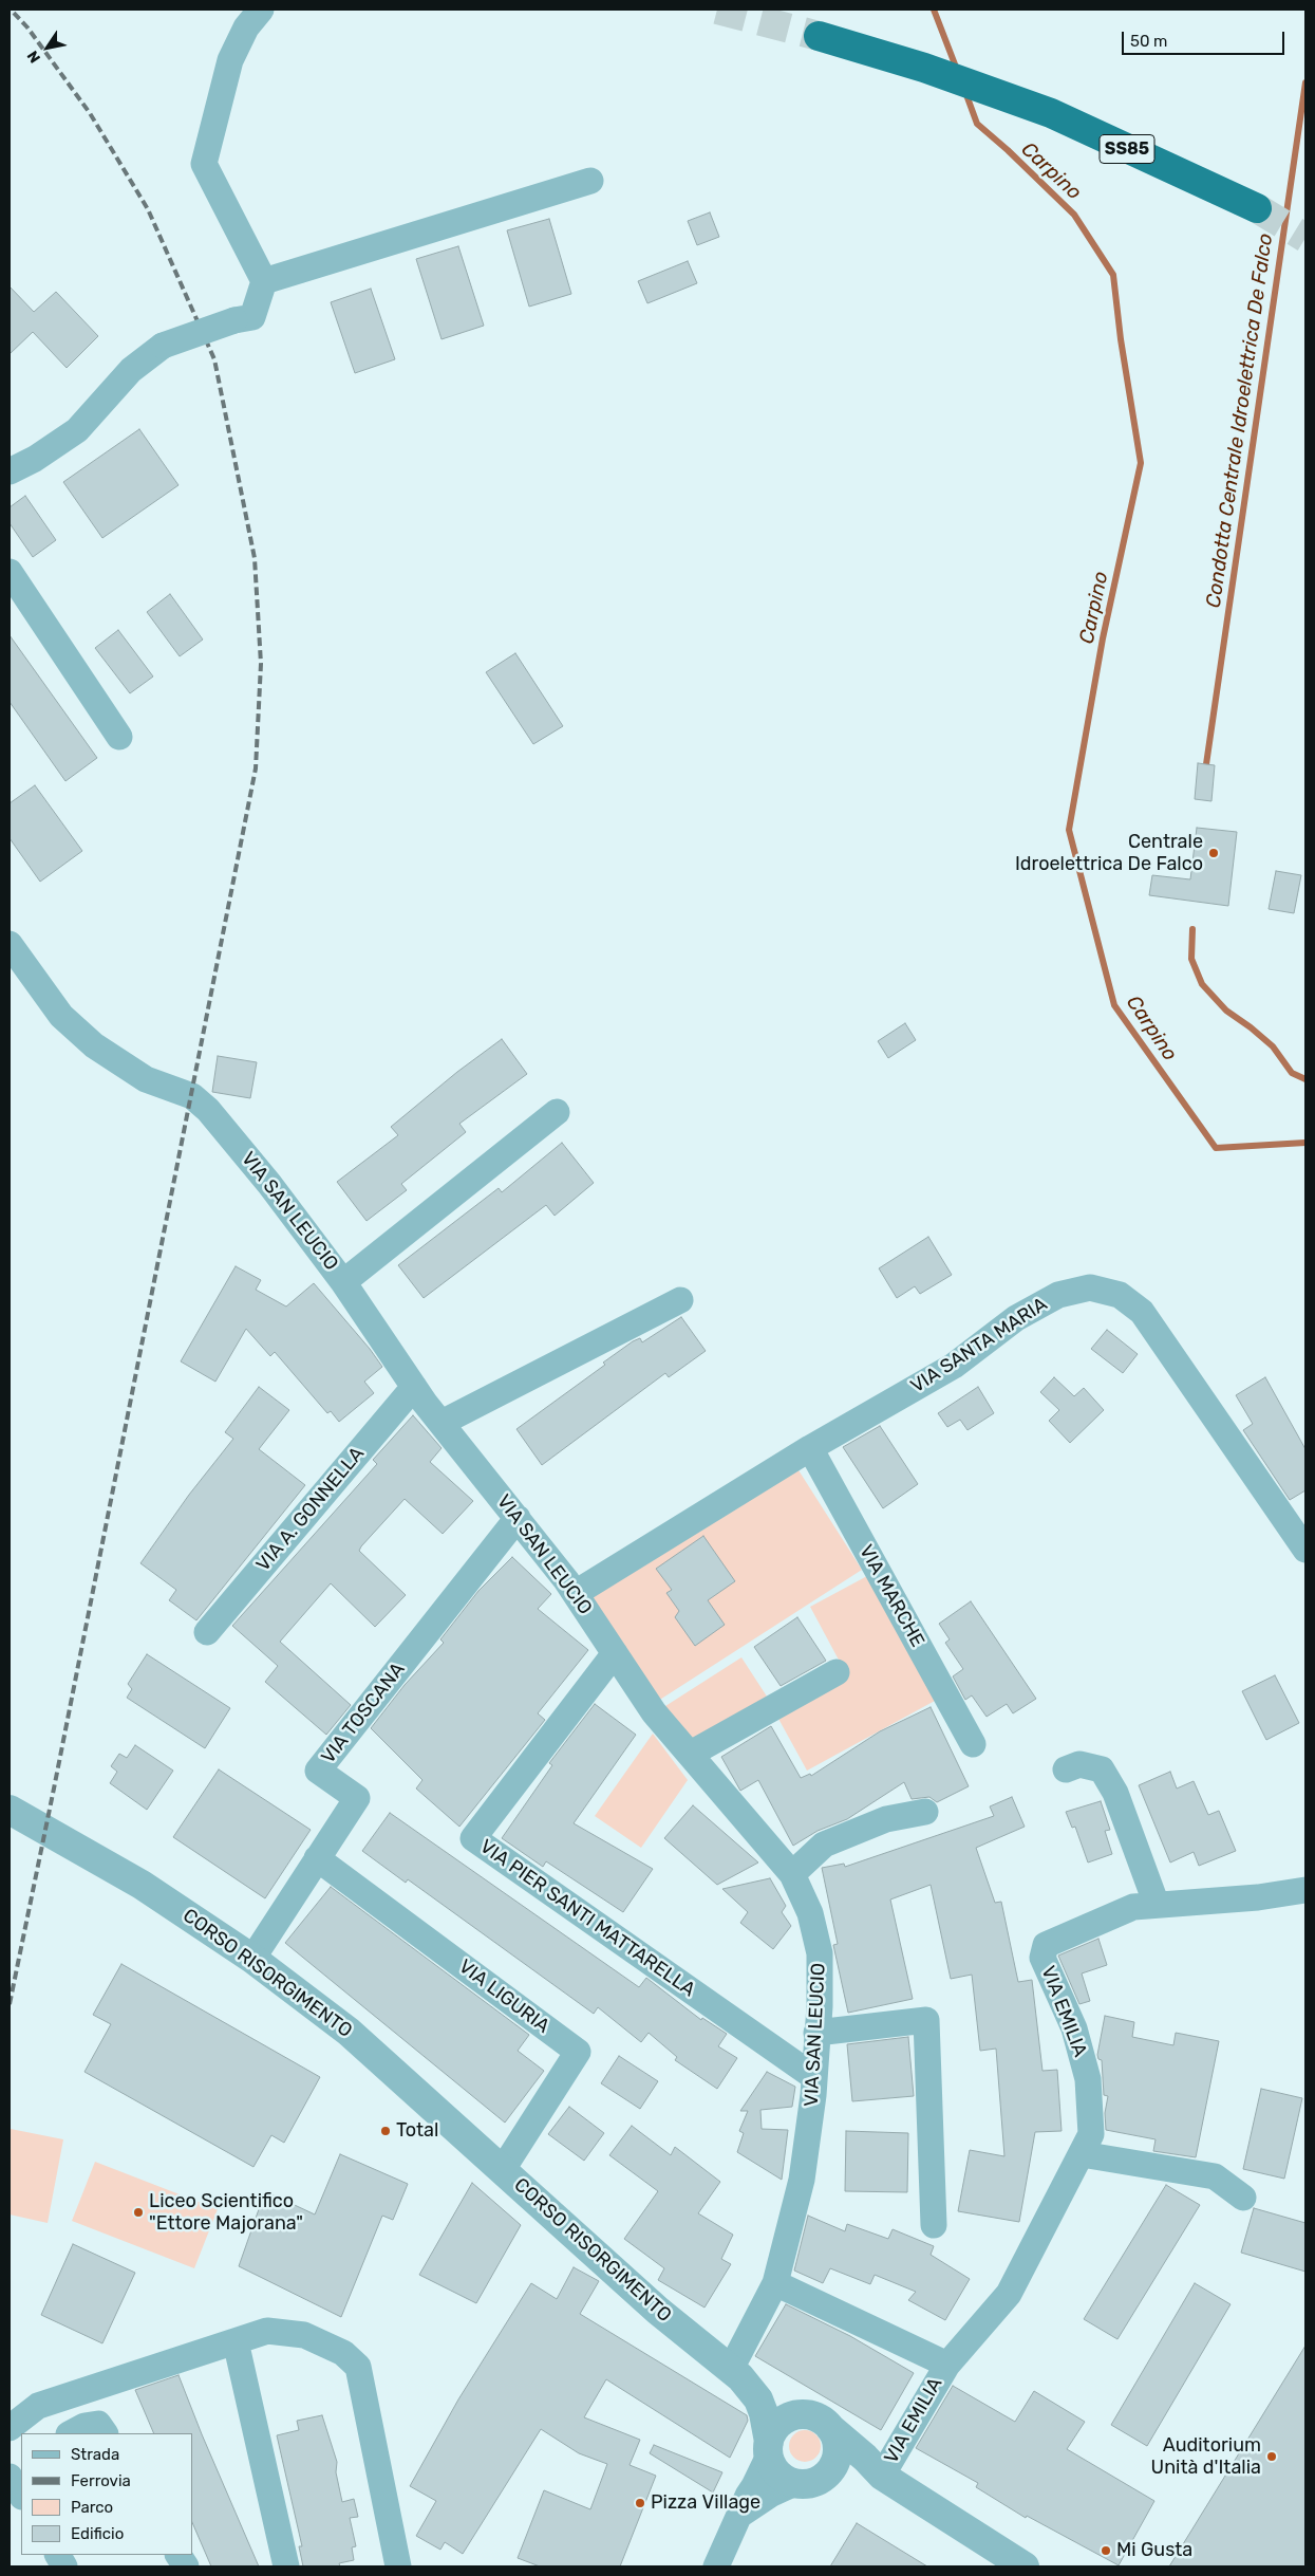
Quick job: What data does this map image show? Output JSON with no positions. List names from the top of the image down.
{
  "streets": {
    "highway": ["SS85"],
    "street": [
      "VIA SAN LEUCIO",
      "VIA SANTA MARIA",
      "VIA A. GONNELLA",
      "VIA MARCHE",
      "VIA TOSCANA",
      "VIA PIER SANTI MATTARELLA",
      "CORSO RISORGIMENTO",
      "VIA LIGURIA",
      "VIA EMILIA"
    ]
  },
  "crossings": [
    ["VIA SAN LEUCIO", "VIA SANTA MARIA"],
    ["VIA SAN LEUCIO", "VIA A. GONNELLA"],
    ["VIA SAN LEUCIO", "VIA TOSCANA"],
    ["VIA SAN LEUCIO", "VIA PIER SANTI MATTARELLA"],
    ["VIA SAN LEUCIO", "CORSO RISORGIMENTO"],
    ["VIA SANTA MARIA", "VIA MARCHE"],
    ["VIA TOSCANA", "CORSO RISORGIMENTO"],
    ["VIA TOSCANA", "VIA LIGURIA"],
    ["CORSO RISORGIMENTO", "VIA LIGURIA"]
  ],
  "water": ["Carpino", "Condotta Centrale Idroelettrica De Falco"],
  "places": [
    "Centrale Idroelettrica De Falco",
    "Total",
    "Liceo Scientifico \"Ettore Majorana\"",
    "Auditorium Unità d'Italia",
    "Pizza Village",
    "Mi Gusta"
  ],
  "legend": [
    "Strada",
    "Ferrovia",
    "Parco",
    "Edificio"
  ],
  "scale_bar": "50 m",
  "north": "bottom left"
}
